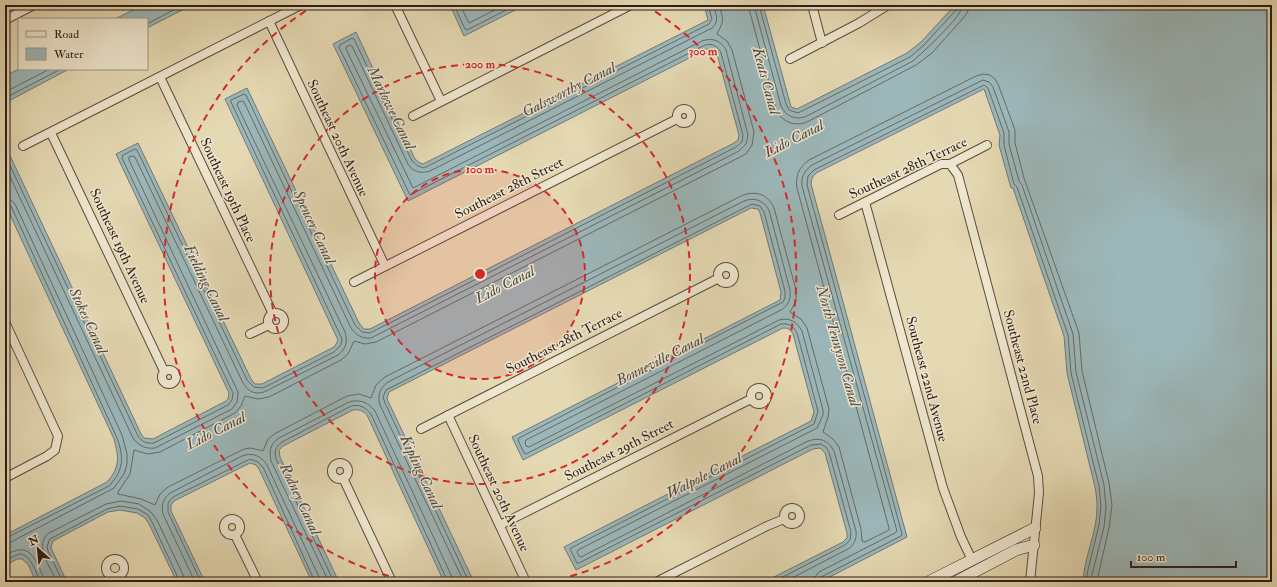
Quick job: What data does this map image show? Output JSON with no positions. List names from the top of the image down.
{
  "streets": {
    "street": [
      "Southeast 20th Avenue",
      "Southeast 28th Terrace",
      "Southeast 28th Street",
      "Southeast 19th Place",
      "Southeast 19th Avenue",
      "Southeast 22nd Place",
      "Southeast 22nd Avenue",
      "Southeast 29th Street"
    ]
  },
  "crossings": [
    ["Southeast 20th Avenue", "Southeast 28th Terrace"],
    ["Southeast 20th Avenue", "Southeast 28th Street"],
    ["Southeast 20th Avenue", "Southeast 29th Street"],
    ["Southeast 28th Terrace", "Southeast 22nd Place"],
    ["Southeast 28th Terrace", "Southeast 22nd Avenue"]
  ],
  "water": [
    "Keats Canal",
    "Galsworthy Canal",
    "Marlowe Canal",
    "Lido Canal",
    "Spencer Canal",
    "Fielding Canal",
    "Stokes Canal",
    "North Tennyson Canal",
    "Bonneville Canal",
    "Kipling Canal",
    "Walpole Canal",
    "Rodney Canal"
  ],
  "legend": ["Road", "Water"],
  "scale_bar": "100 m",
  "north": "top left",
  "rings": ["300 m", "200 m", "100 m"]
}
